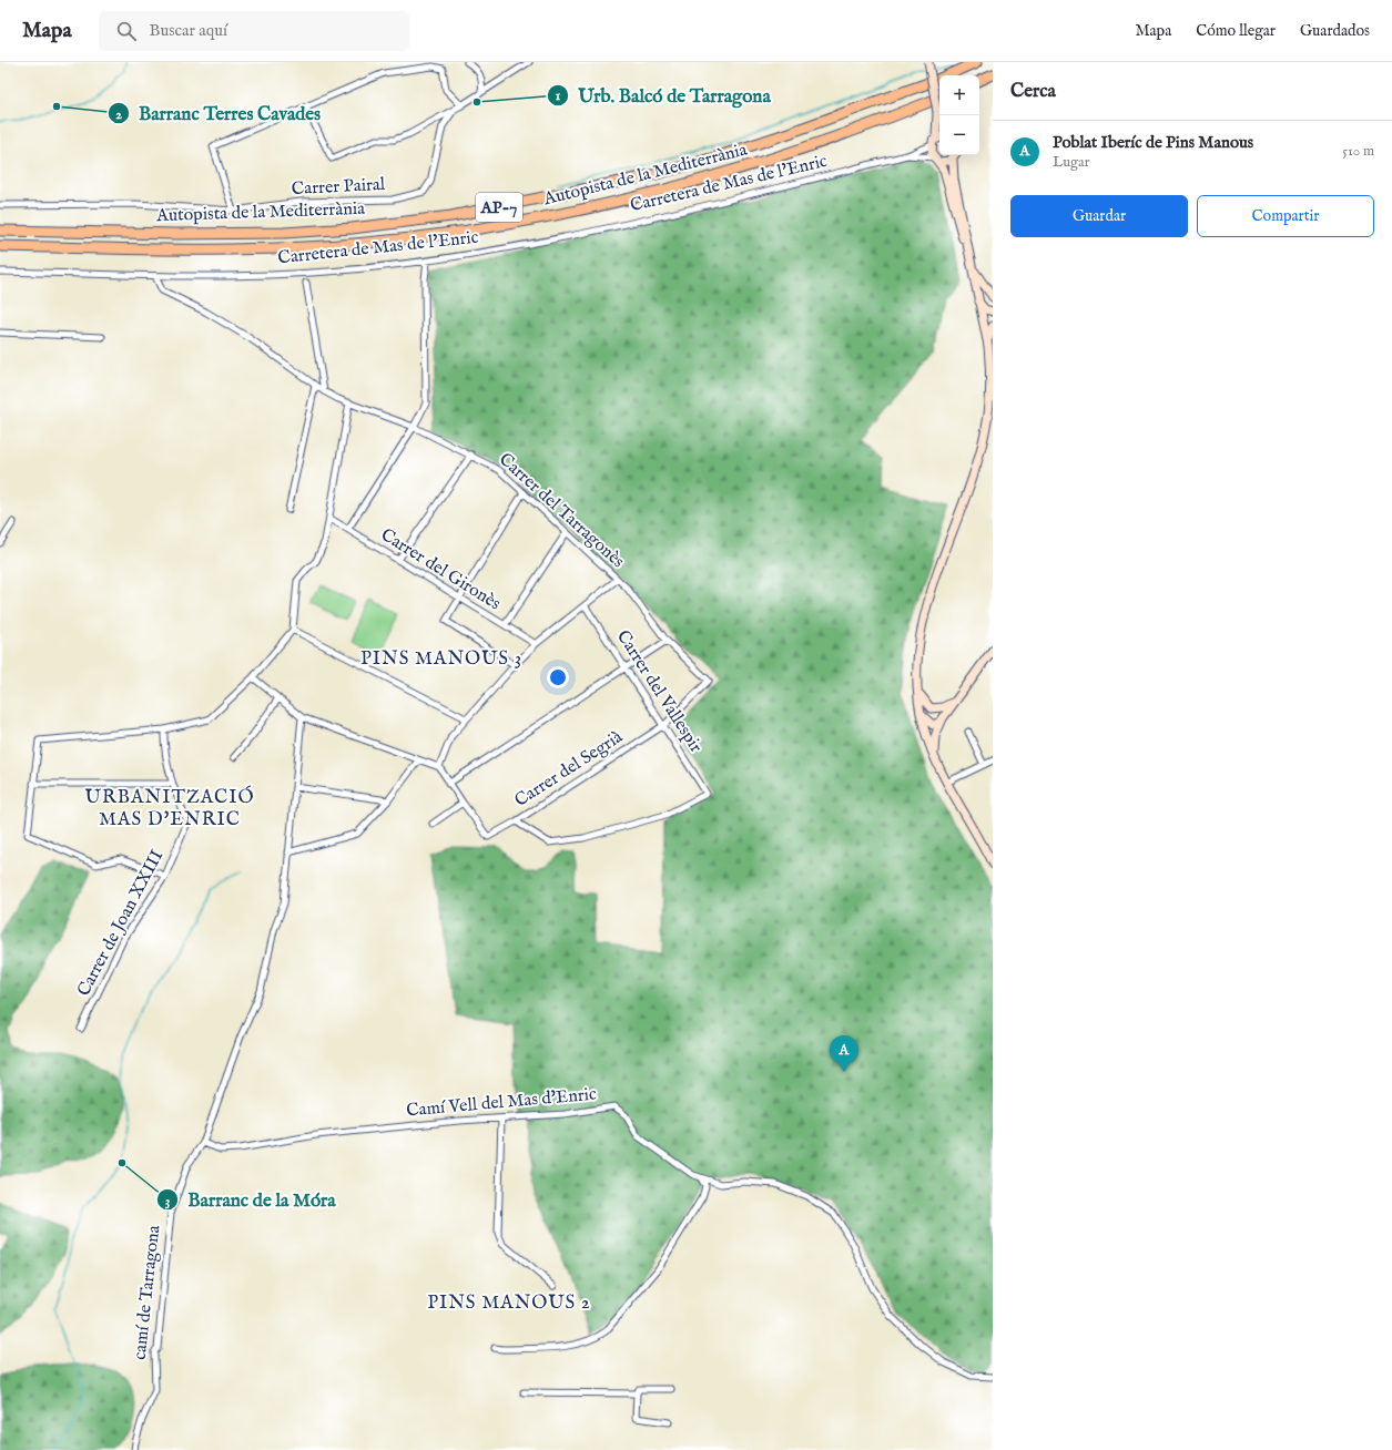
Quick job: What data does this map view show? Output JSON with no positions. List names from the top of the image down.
{
  "streets": {
    "highway": ["Autopista de la Mediterrània", "AP-7"],
    "street": [
      "Carretera de Mas de l'Enric",
      "Carrer Pairal",
      "Carrer del Tarragonès",
      "Carrer del Gironès",
      "Carrer del Vallespir",
      "Carrer del Segrià",
      "Carrer de Joan XXIII",
      "Camí Vell del Mas d'Enric",
      "camí de Tarragona"
    ]
  },
  "crossings": [
    ["Carretera de Mas de l'Enric", "Carrer del Tarragonès"],
    ["Carrer del Tarragonès", "Carrer del Vallespir"],
    ["Carrer del Tarragonès", "Carrer del Segrià"],
    ["Carrer del Vallespir", "Carrer del Segrià"],
    ["Camí Vell del Mas d'Enric", "camí de Tarragona"]
  ],
  "districts": ["PINS MANOUS 3", "URBANITZACIÓ MAS D'ENRIC", "PINS MANOUS 2"],
  "places": ["Urb. Balcó de Tarragona", "Barranc Terres Cavades", "Barranc de la Móra"],
  "page": {
    "header": "Mapa",
    "search": "Buscar aquí",
    "nav": ["Mapa", "Cómo llegar", "Guardados"],
    "heading": "Cerca",
    "map_buttons": ["+", "−"],
    "list": [
      {
        "mark": "A",
        "name": "Poblat Iberíc de Pins Manous",
        "note": "Lugar",
        "value": "510 m"
      }
    ],
    "buttons": ["Guardar", "Compartir"],
    "pins": "A"
  }
}
